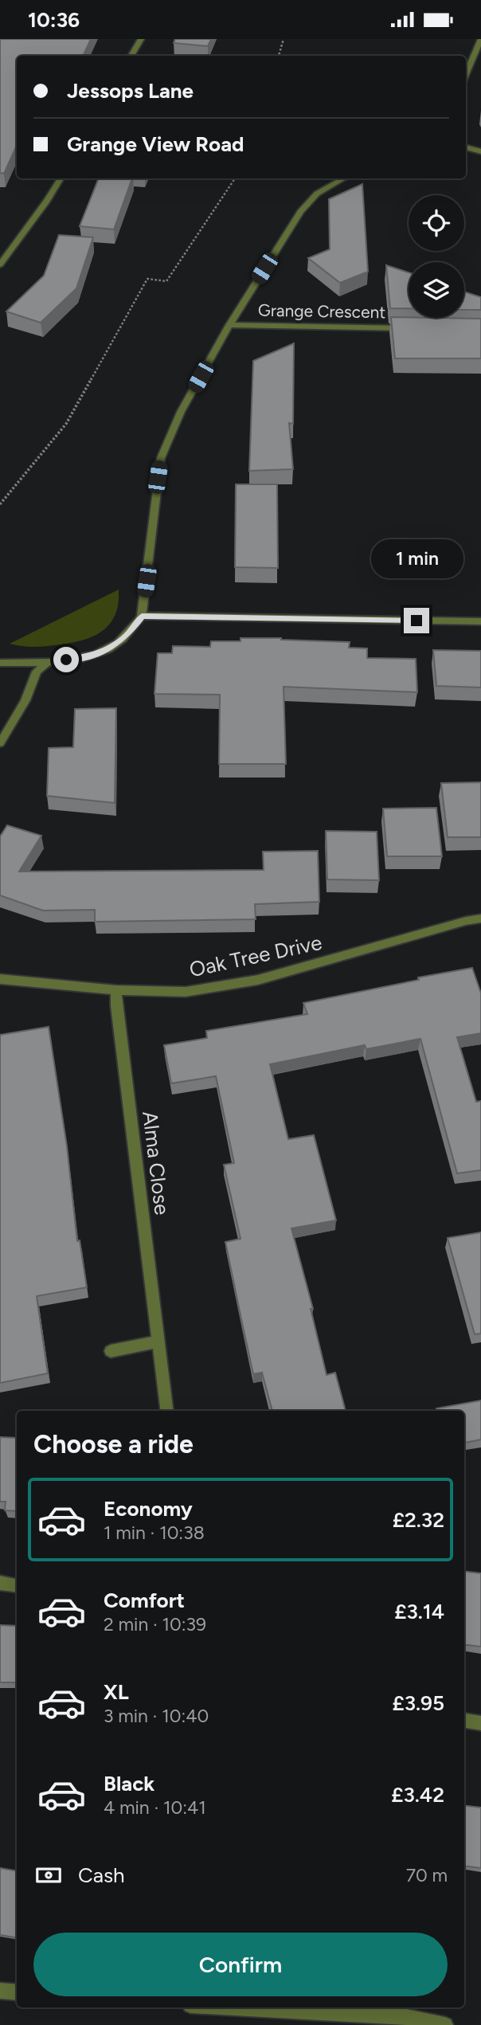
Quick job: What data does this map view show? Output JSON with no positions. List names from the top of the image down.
{
  "streets": {
    "street": ["Grange Crescent", "Oak Tree Drive", "Alma Close"]
  },
  "crossings": [
    ["Oak Tree Drive", "Alma Close"]
  ],
  "page": {
    "status": "10:36",
    "banner": ["Jessops Lane", "Grange View Road"],
    "bubble": "1 min",
    "heading": "Choose a ride",
    "list": [
      {
        "name": "Economy",
        "note": "1 min · 10:38",
        "value": "£2.32"
      },
      {
        "name": "Comfort",
        "note": "2 min · 10:39",
        "value": "£3.14"
      },
      {
        "name": "XL",
        "note": "3 min · 10:40",
        "value": "£3.95"
      },
      {
        "name": "Black",
        "note": "4 min · 10:41",
        "value": "£3.42"
      }
    ],
    "pay": ["Cash", "70 m"],
    "buttons": "Confirm"
  }
}
